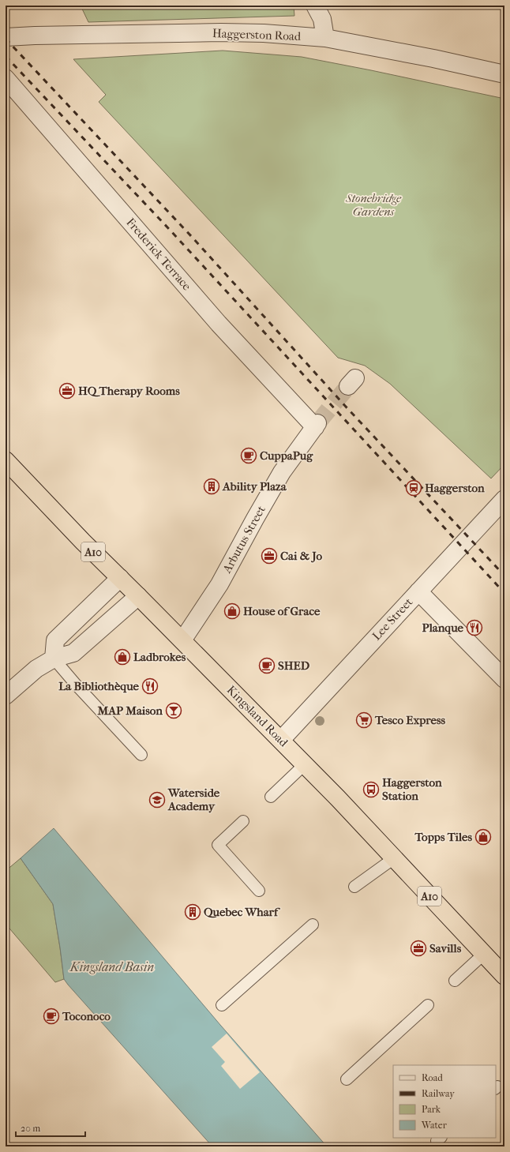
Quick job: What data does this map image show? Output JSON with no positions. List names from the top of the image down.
{
  "streets": {
    "highway": ["A10", "Kingsland Road"],
    "street": [
      "Haggerston Road",
      "Frederick Terrace",
      "Arbutus Street",
      "Lee Street"
    ]
  },
  "crossings": [
    ["Frederick Terrace", "Arbutus Street"],
    ["Arbutus Street", "Kingsland Road"],
    ["Lee Street", "Kingsland Road"]
  ],
  "water": ["Kingsland Basin"],
  "parks": ["Stonebridge Gardens"],
  "places": {
    "office": ["HQ Therapy Rooms", "Cai & Jo", "Savills"],
    "cafe": ["CuppaPug", "SHED", "Toconoco"],
    "building": ["Ability Plaza", "Quebec Wharf"],
    "station": ["Haggerston"],
    "shop": ["House of Grace", "Ladbrokes", "Topps Tiles"],
    "restaurant": ["Planque", "La Bibliothèque"],
    "bar": ["MAP Maison"],
    "supermarket": ["Tesco Express"],
    "bus stop": ["Haggerston Station"],
    "school or university": ["Waterside Academy"]
  },
  "legend": [
    "Road",
    "Railway",
    "Park",
    "Water"
  ],
  "scale_bar": "20 m"
}
